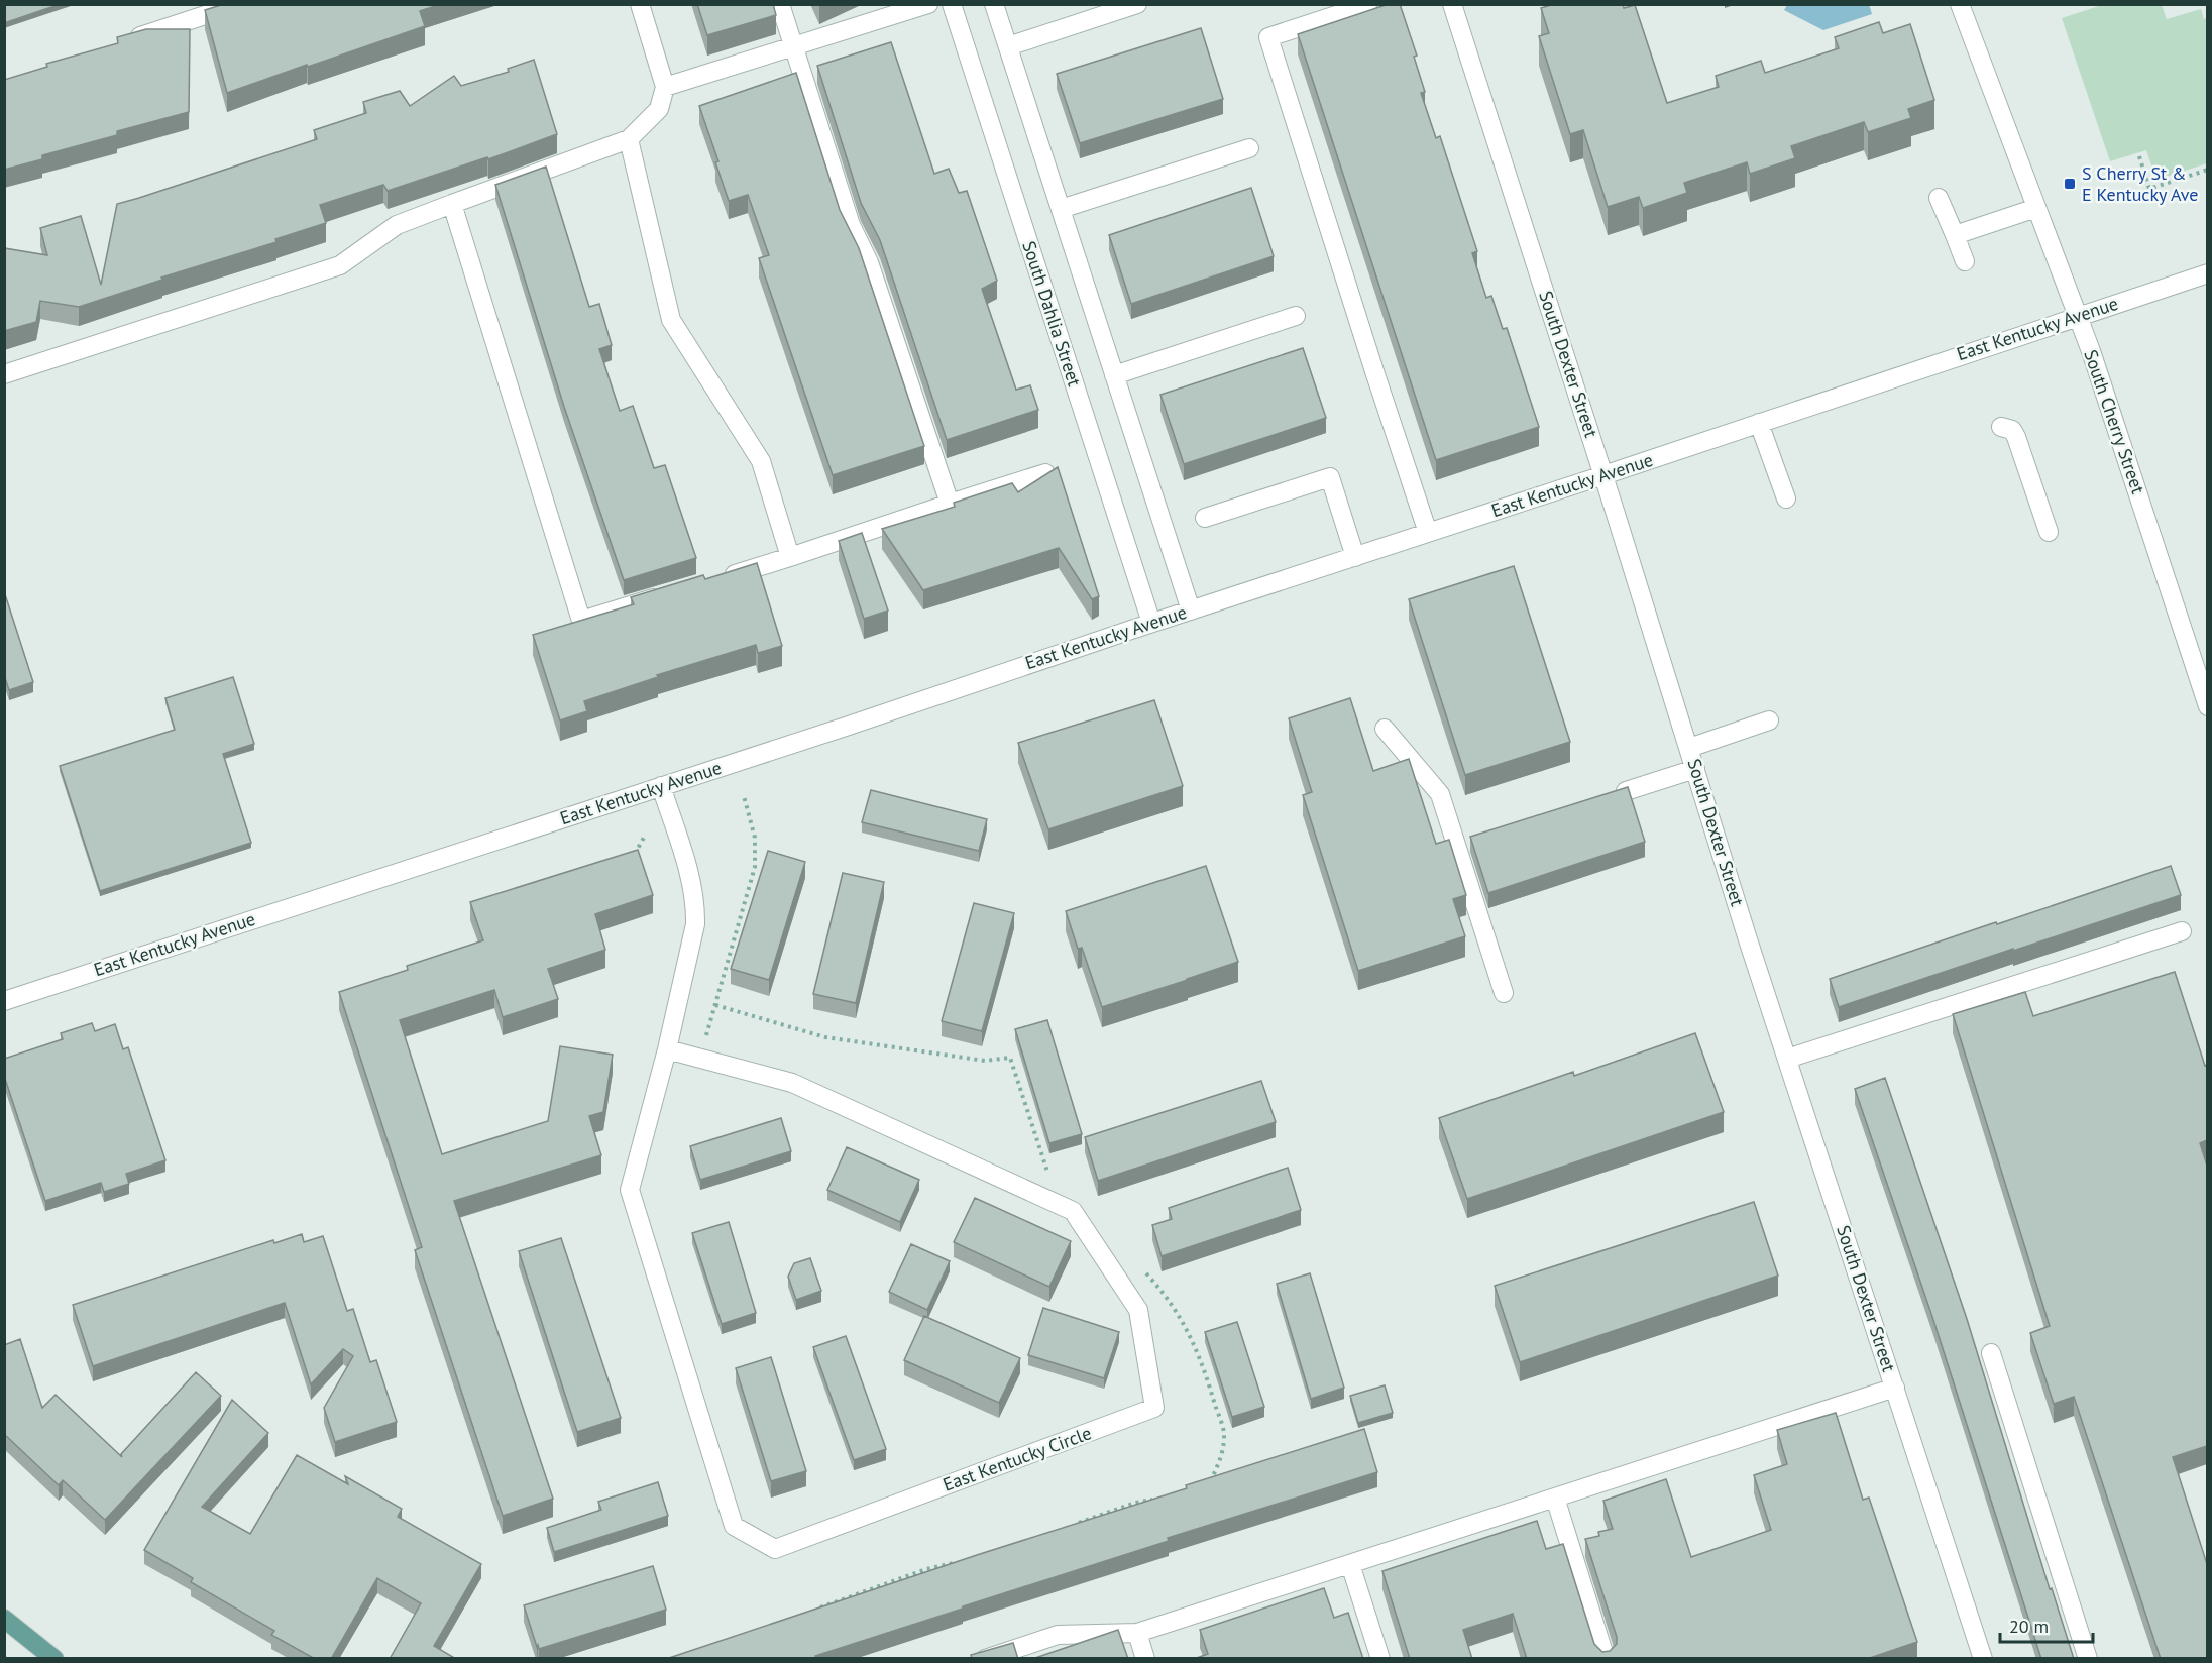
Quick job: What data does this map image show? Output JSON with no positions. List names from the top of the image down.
{
  "streets": {
    "street": [
      "South Dahlia Street",
      "East Kentucky Avenue",
      "South Dexter Street",
      "South Cherry Street",
      "East Kentucky Circle"
    ]
  },
  "crossings": [
    ["South Dahlia Street", "East Kentucky Avenue"],
    ["East Kentucky Avenue", "South Dexter Street"],
    ["East Kentucky Avenue", "South Cherry Street"],
    ["East Kentucky Avenue", "East Kentucky Circle"]
  ],
  "places": {
    "transit": ["S Cherry St & E Kentucky Ave"]
  },
  "scale_bar": "20 m"
}
